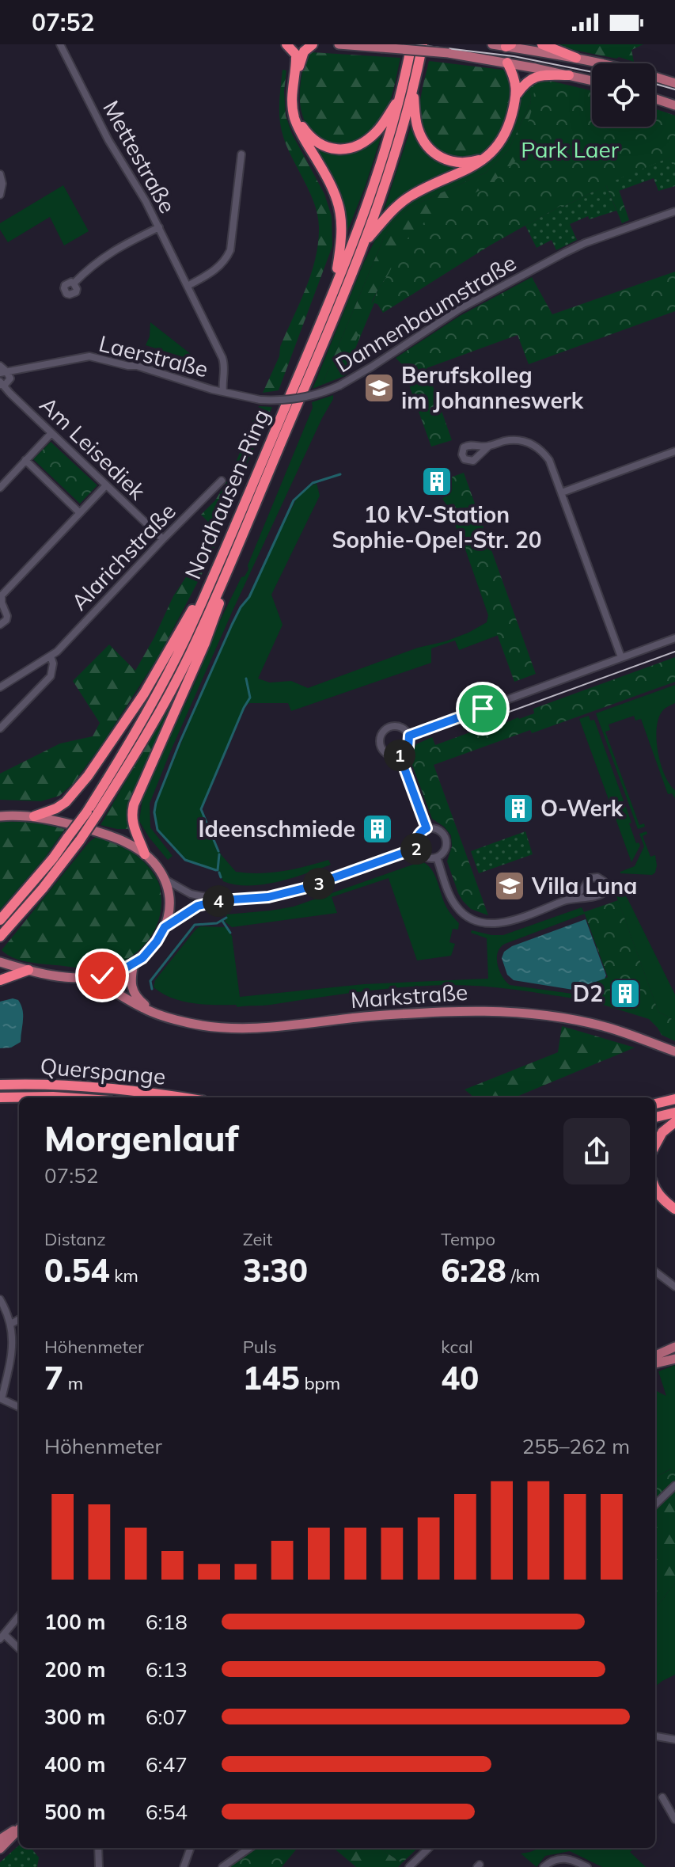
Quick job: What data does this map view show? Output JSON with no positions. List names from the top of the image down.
{
  "streets": {
    "highway": ["Nordhausen-Ring", "Querspange"],
    "main road": ["Markstraße"],
    "street": [
      "Mettestraße",
      "Dannenbaumstraße",
      "Laerstraße",
      "Am Leisediek",
      "Alarichstraße"
    ]
  },
  "crossings": [
    ["Mettestraße", "Dannenbaumstraße"],
    ["Mettestraße", "Laerstraße"],
    ["Dannenbaumstraße", "Laerstraße"],
    ["Am Leisediek", "Alarichstraße"]
  ],
  "parks": ["Park Laer"],
  "places": {
    "school or university": ["Berufskolleg im Johanneswerk", "Villa Luna"],
    "building": [
      "10 kV-Station Sophie-Opel-Str. 20",
      "O-Werk",
      "Ideenschmiede",
      "D2"
    ]
  },
  "page": {
    "status": "07:52",
    "pins": [
      "1",
      "2",
      "3",
      "4"
    ],
    "heading": ["Morgenlauf", "07:52"],
    "stats": [
      ["Distanz", "0.54 km"],
      ["Zeit", "3:30"],
      ["Tempo", "6:28 /km"],
      ["Höhenmeter", "7 m"],
      ["Puls", "145 bpm"],
      ["kcal", "40"]
    ],
    "chart": ["Höhenmeter", "255–262 m"],
    "list": [
      {
        "name": "100 m",
        "note": "6:18"
      },
      {
        "name": "200 m",
        "note": "6:13"
      },
      {
        "name": "300 m",
        "note": "6:07"
      },
      {
        "name": "400 m",
        "note": "6:47"
      },
      {
        "name": "500 m",
        "note": "6:54"
      }
    ]
  }
}
